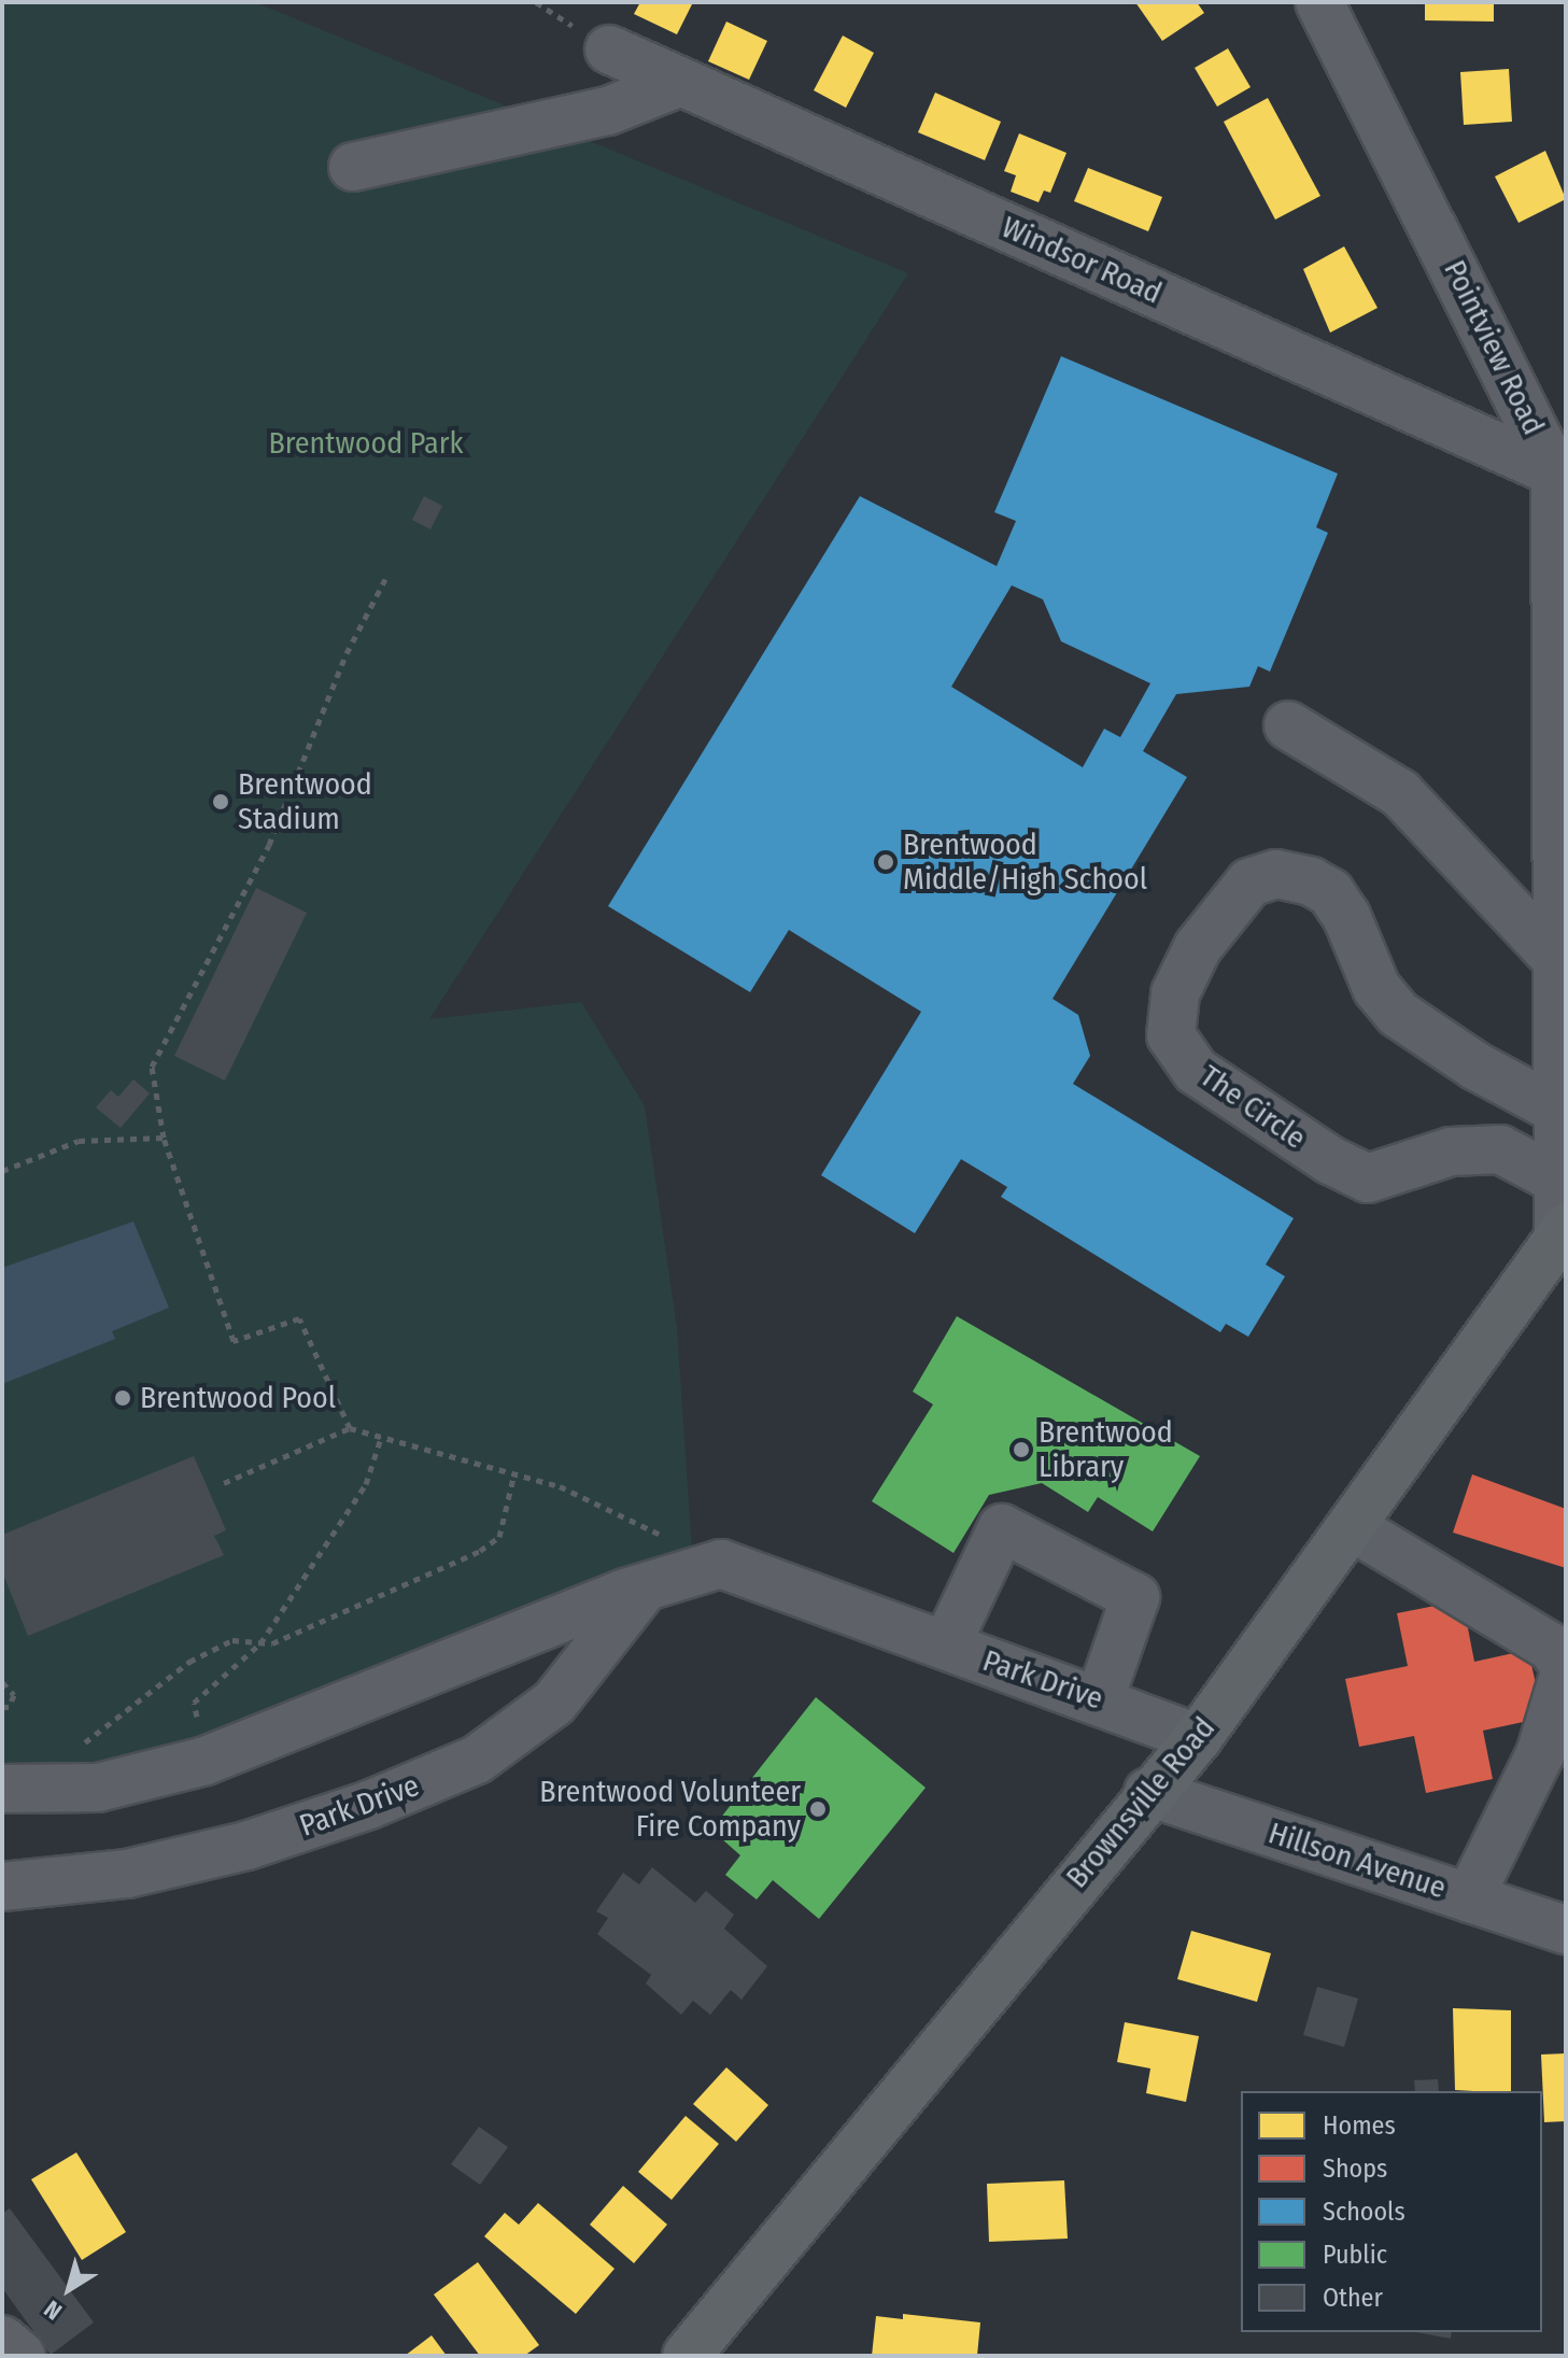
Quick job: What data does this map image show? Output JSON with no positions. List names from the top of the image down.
{
  "streets": {
    "main road": ["Brownsville Road"],
    "street": [
      "Windsor Road",
      "Pointview Road",
      "The Circle",
      "Park Drive",
      "Hillson Avenue"
    ]
  },
  "crossings": [
    ["Windsor Road", "Pointview Road"],
    ["Pointview Road", "The Circle"],
    ["Pointview Road", "Brownsville Road"],
    ["Park Drive", "Brownsville Road"],
    ["Brownsville Road", "Hillson Avenue"]
  ],
  "parks": ["Brentwood Park"],
  "places": [
    "Brentwood Stadium",
    "Brentwood Middle/High School",
    "Brentwood Pool",
    "Brentwood Library",
    "Brentwood Volunteer Fire Company"
  ],
  "legend": [
    "Homes",
    "Shops",
    "Schools",
    "Public",
    "Other"
  ],
  "north": "bottom left"
}
